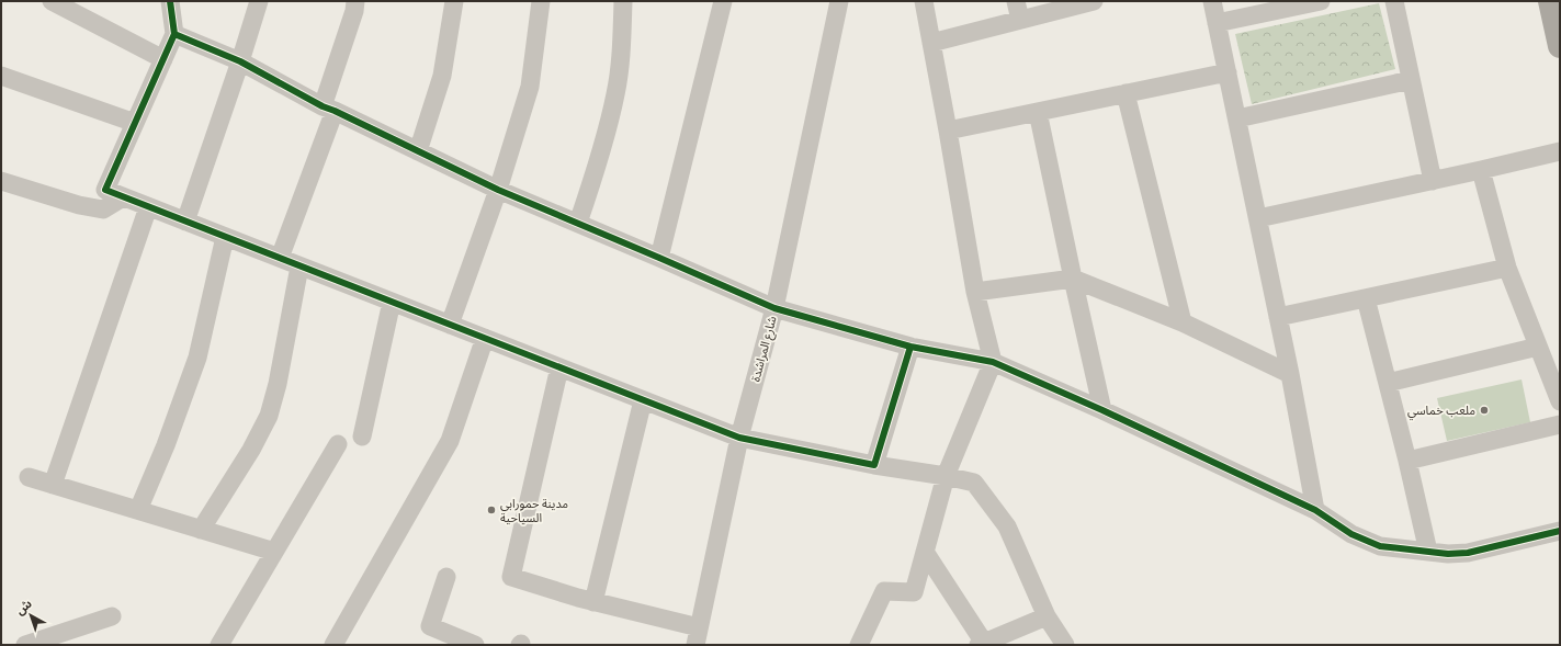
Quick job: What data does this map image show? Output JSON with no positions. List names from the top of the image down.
{
  "streets": {
    "street": ["شارع المراشدة"]
  },
  "places": ["ملعب خماسي", "مدينة حمورابي السياحية"],
  "north": "top left"
}
